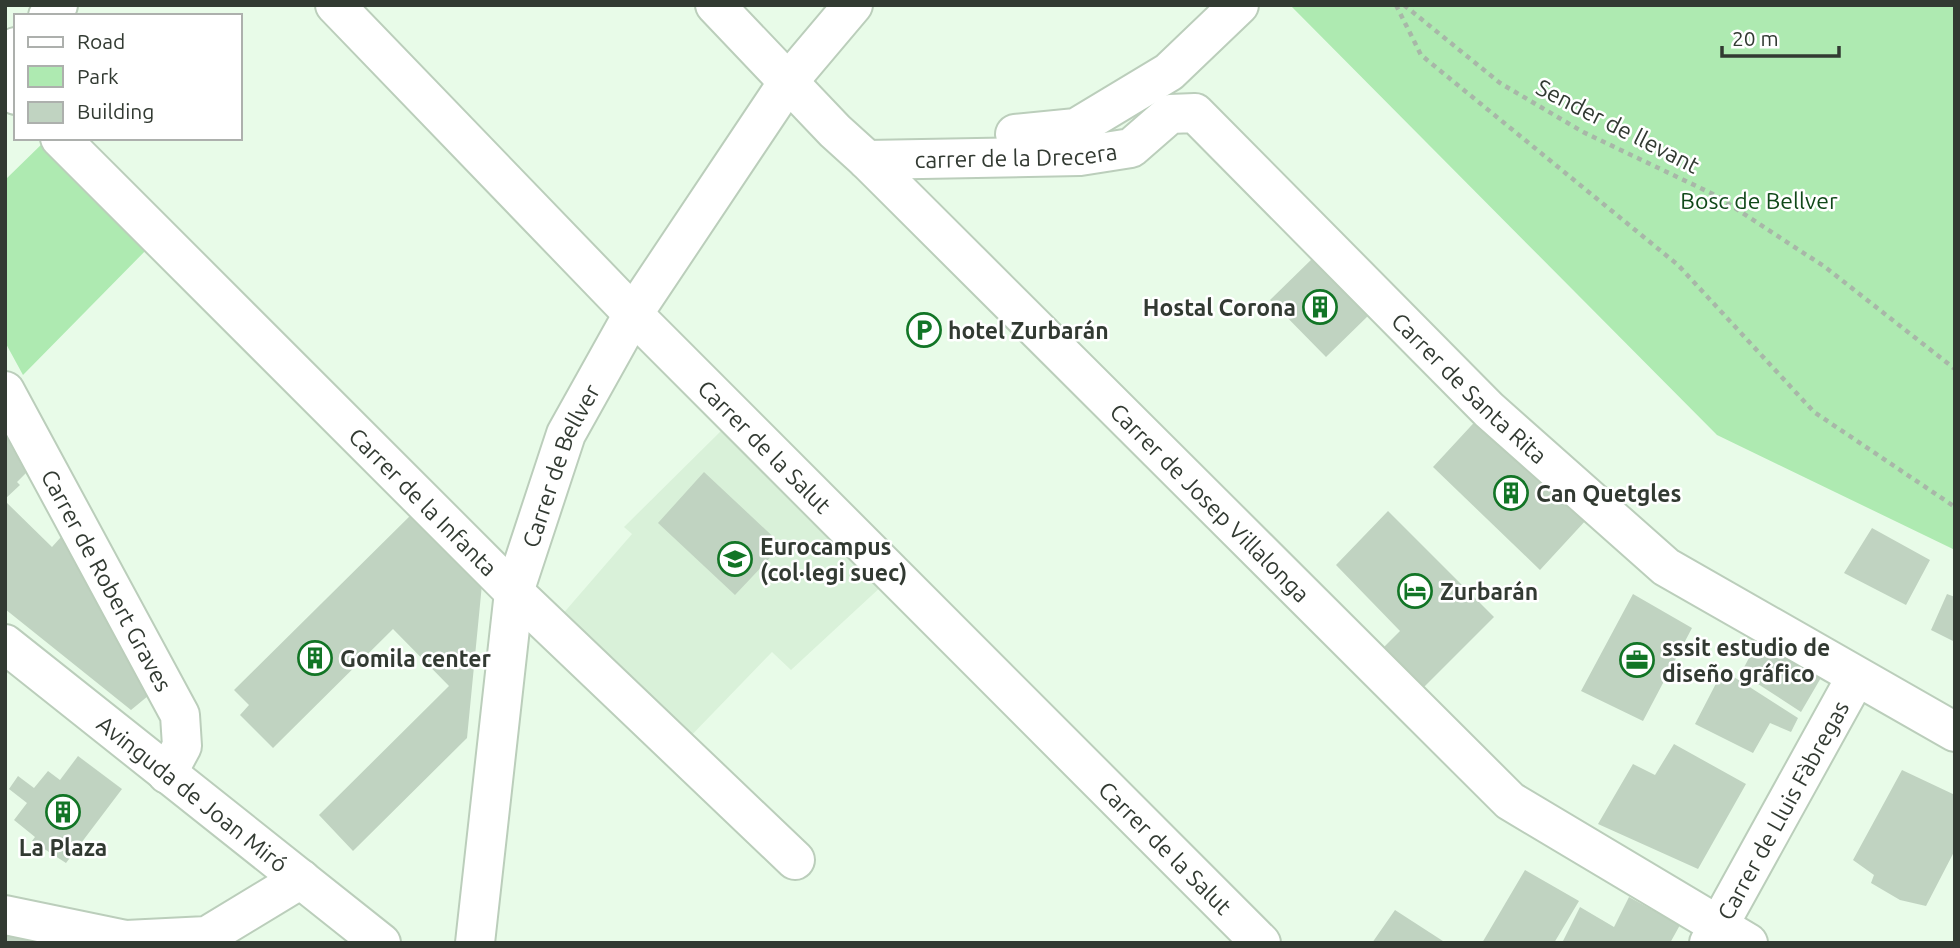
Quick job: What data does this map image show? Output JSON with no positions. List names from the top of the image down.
{
  "streets": {
    "street": [
      "carrer de la Drecera",
      "Carrer de Santa Rita",
      "Carrer de la Salut",
      "Carrer de Bellver",
      "Carrer de la Infanta",
      "Carrer de Josep Villalonga",
      "Carrer de Robert Graves",
      "Avinguda de Joan Miró",
      "Carrer de Lluis Fàbregas"
    ],
    "path": ["Sender de llevant"]
  },
  "crossings": [
    ["carrer de la Drecera", "Carrer de Santa Rita"],
    ["carrer de la Drecera", "Carrer de Josep Villalonga"],
    ["Carrer de Santa Rita", "Carrer de Lluis Fàbregas"],
    ["Carrer de la Salut", "Carrer de Bellver"],
    ["Carrer de Bellver", "Carrer de la Infanta"],
    ["Carrer de Bellver", "Carrer de Josep Villalonga"],
    ["Carrer de Josep Villalonga", "Carrer de Lluis Fàbregas"],
    ["Carrer de Robert Graves", "Avinguda de Joan Miró"]
  ],
  "parks": ["Bosc de Bellver"],
  "places": {
    "building": [
      "Hostal Corona",
      "Can Quetgles",
      "Gomila center",
      "La Plaza"
    ],
    "parking": ["hotel Zurbarán"],
    "school or university": ["Eurocampus (col·legi suec)"],
    "hotel": ["Zurbarán"],
    "office": ["sssit estudio de diseño gráfico"]
  },
  "legend": ["Road", "Park", "Building"],
  "scale_bar": "20 m"
}
